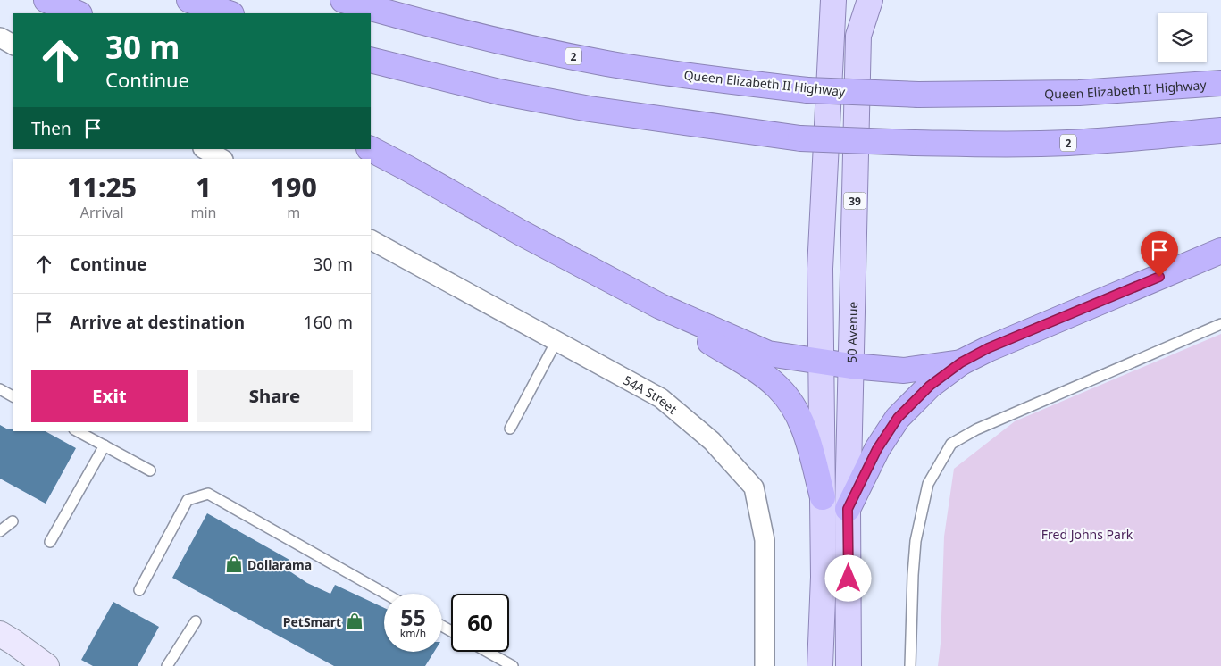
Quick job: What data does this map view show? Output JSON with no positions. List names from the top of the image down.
{
  "streets": {
    "highway": ["2", "Queen Elizabeth II Highway"],
    "main road": ["39", "50 Avenue"],
    "street": ["54A Street"]
  },
  "parks": ["Fred Johns Park"],
  "places": {
    "shop": ["Dollarama", "PetSmart"]
  },
  "page": {
    "turn": ["30 m", "Continue"],
    "then": "Then",
    "eta": [
      "11:25",
      "Arrival",
      "1",
      "min",
      "190",
      "m"
    ],
    "list": [
      {
        "name": "Continue",
        "value": "30 m"
      },
      {
        "name": "Arrive at destination",
        "value": "160 m"
      }
    ],
    "buttons": ["Exit", "Share"],
    "speed": "55 km/h",
    "limit": "60"
  }
}
